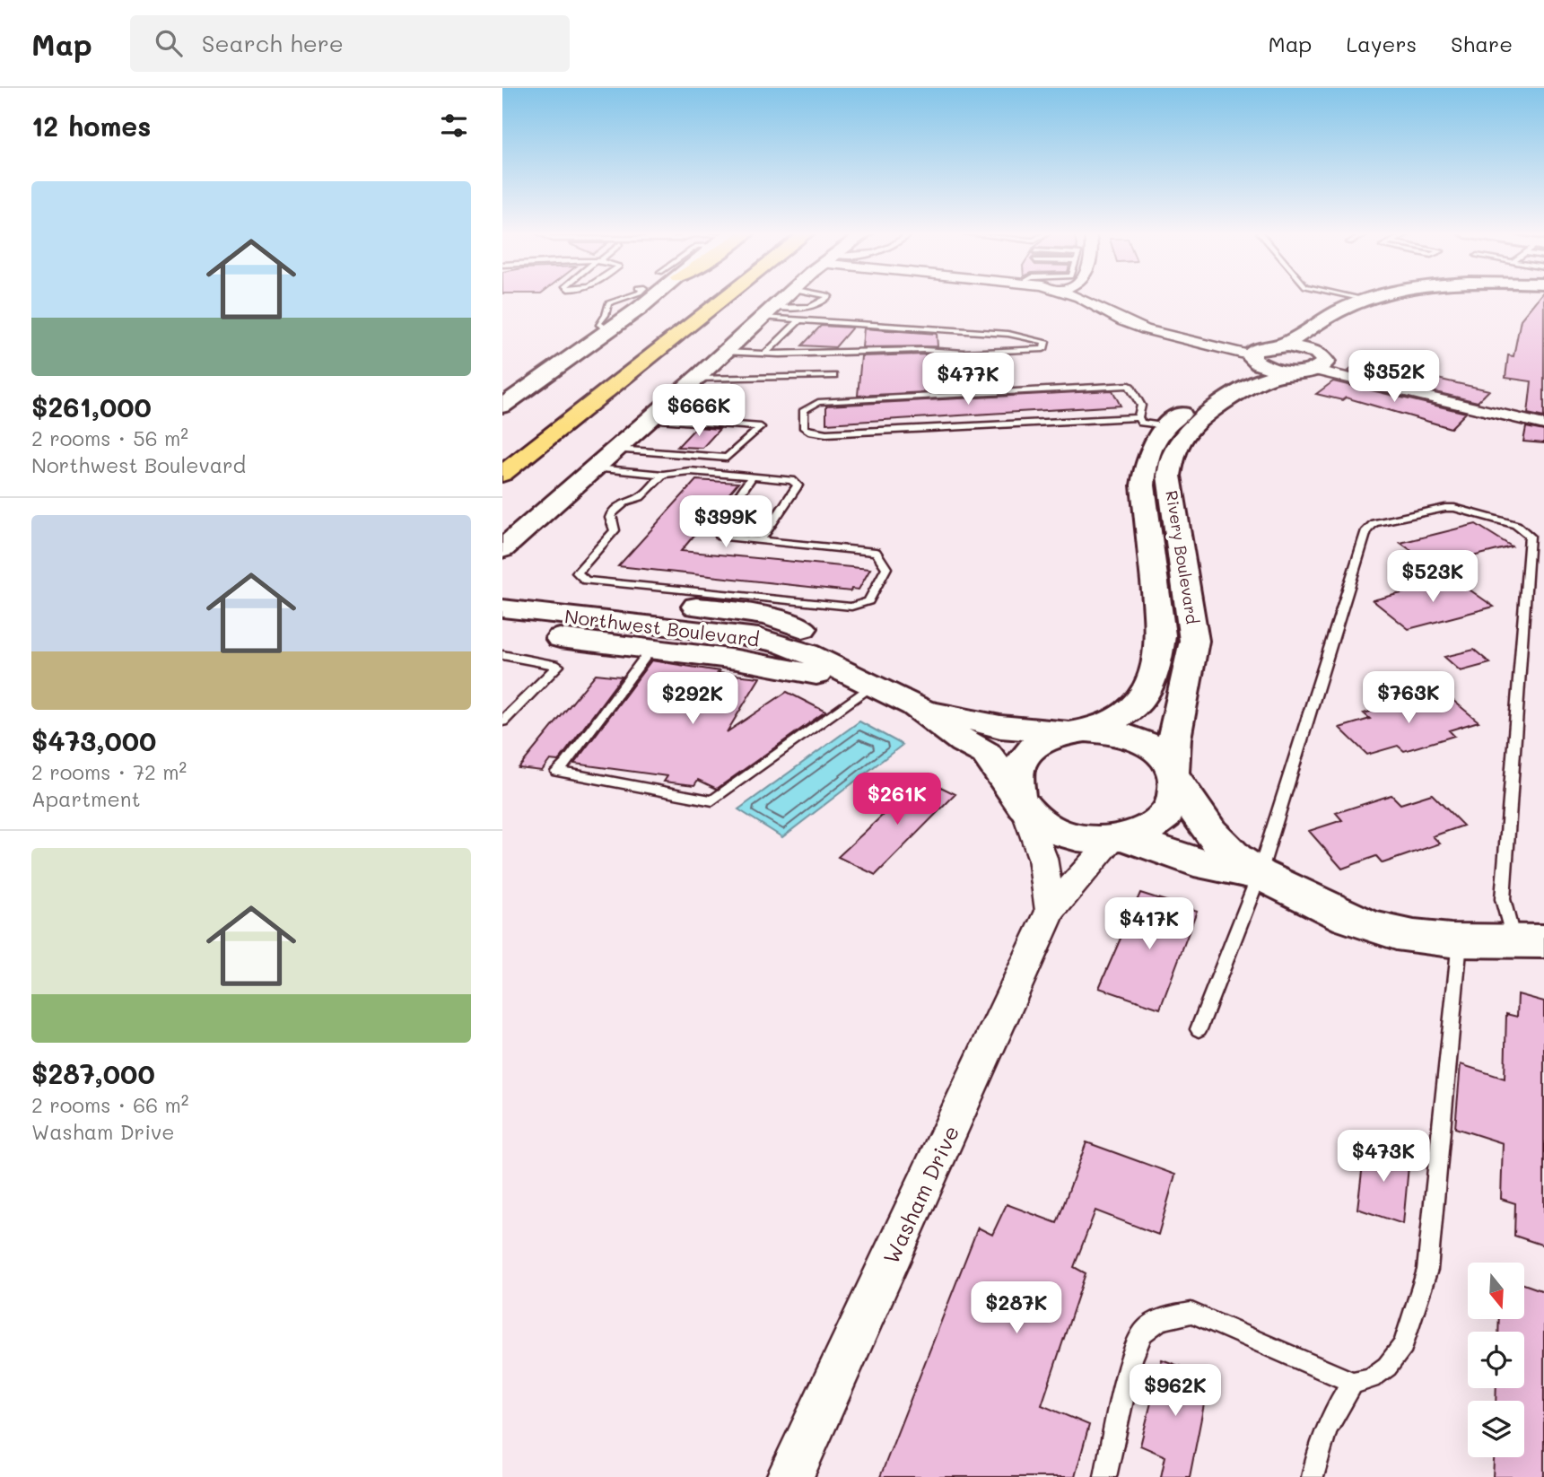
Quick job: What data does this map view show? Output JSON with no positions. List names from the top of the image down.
{
  "streets": {
    "street": ["Rivery Boulevard", "Northwest Boulevard", "Washam Drive"]
  },
  "crossings": [
    ["Rivery Boulevard", "Northwest Boulevard"],
    ["Rivery Boulevard", "Washam Drive"],
    ["Northwest Boulevard", "Washam Drive"]
  ],
  "north": "bottom",
  "page": {
    "header": "Map",
    "search": "Search here",
    "nav": ["Map", "Layers", "Share"],
    "heading": "12 homes",
    "list": [
      {
        "name": "$261,000",
        "note": "2 rooms · 56 m² · Northwest Boulevard"
      },
      {
        "name": "$473,000",
        "note": "2 rooms · 72 m² · Apartment"
      },
      {
        "name": "$287,000",
        "note": "2 rooms · 66 m² · Washam Drive"
      }
    ],
    "price": [
      "$352K",
      "$477K",
      "$666K",
      "$399K",
      "$523K",
      "$763K",
      "$292K",
      "$261K",
      "$417K",
      "$473K",
      "$287K",
      "$962K"
    ]
  }
}
